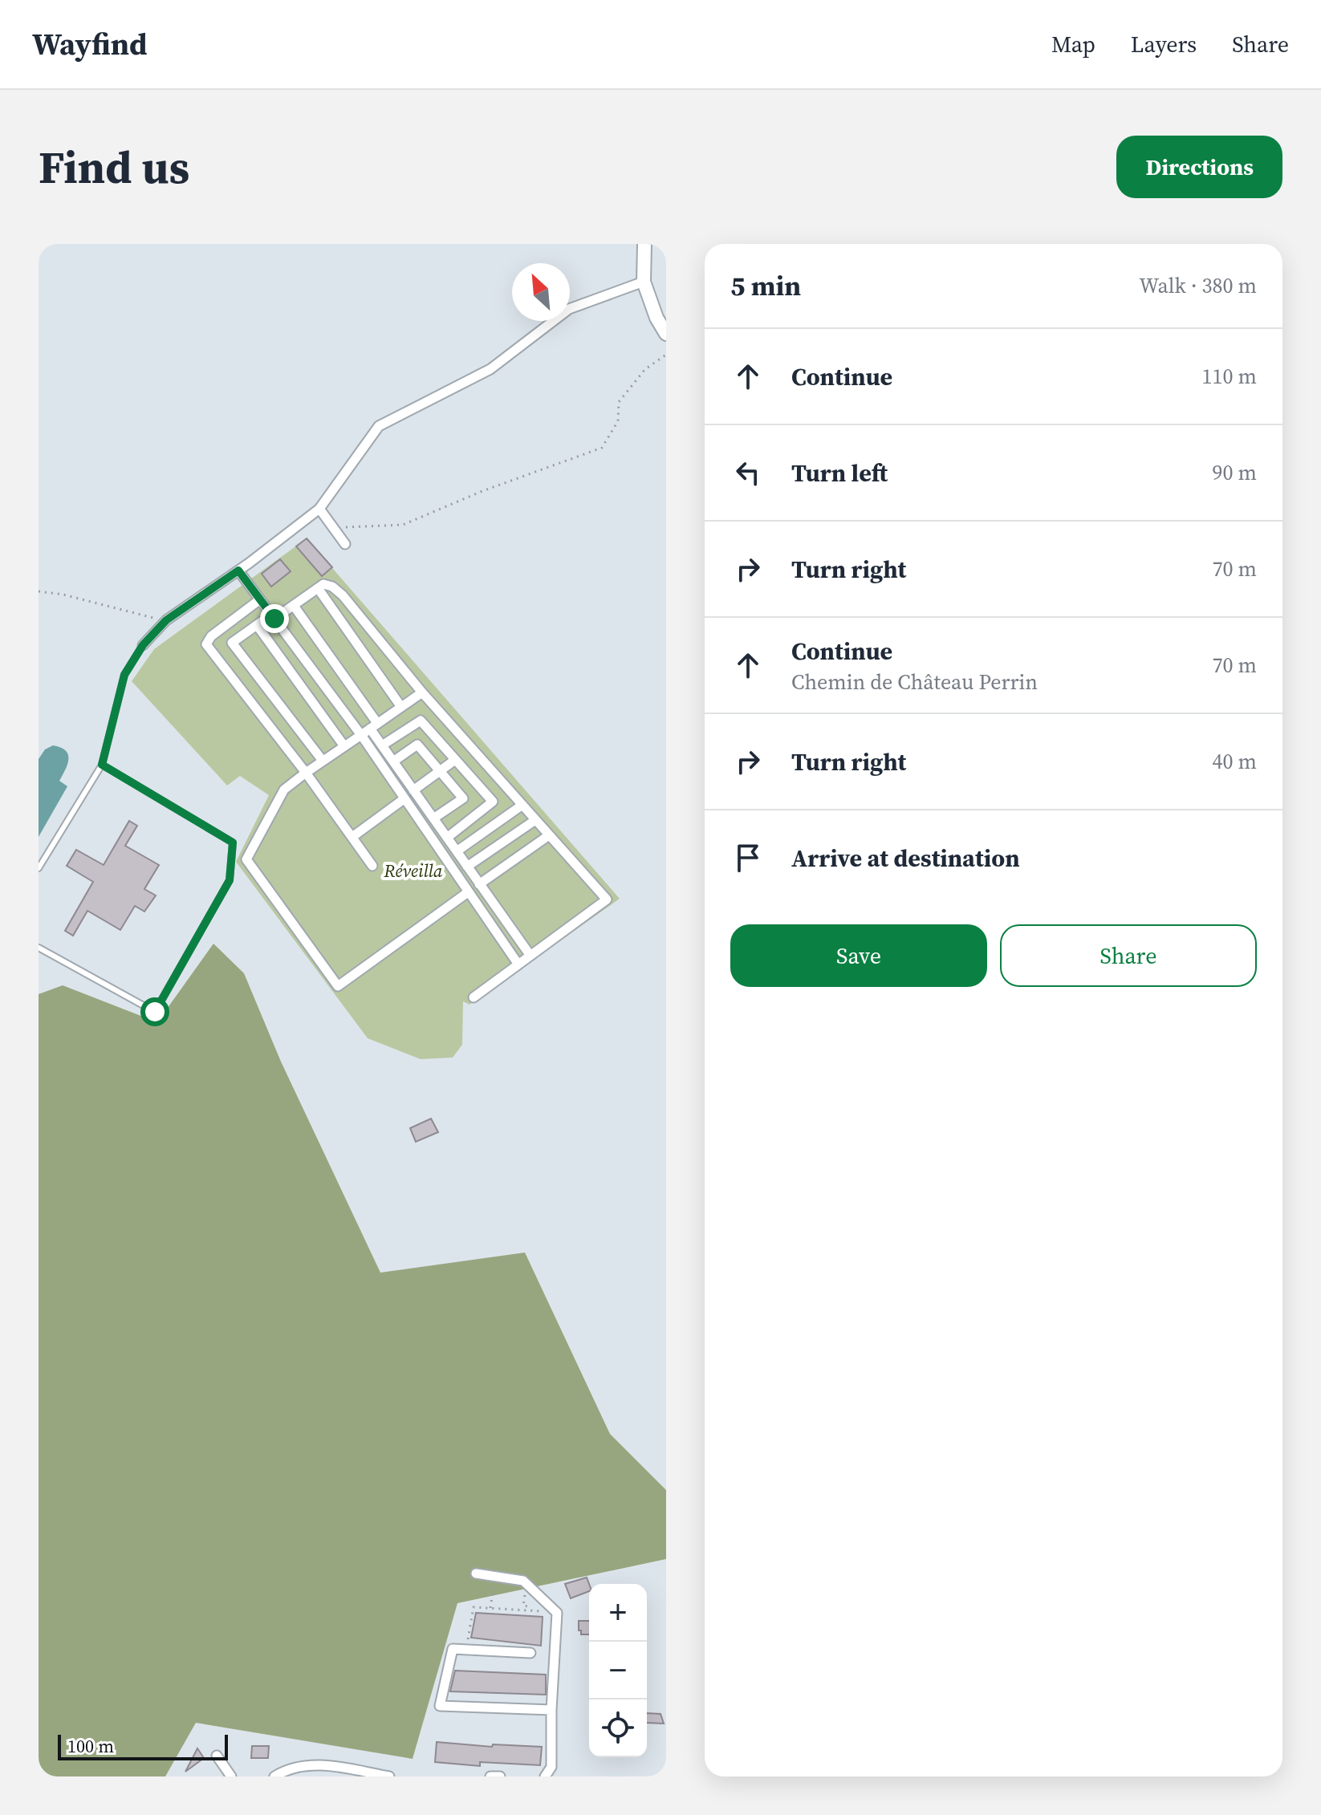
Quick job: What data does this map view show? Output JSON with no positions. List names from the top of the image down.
{
  "parks": ["Réveilla"],
  "scale_bar": "100 m",
  "north": "top left",
  "page": {
    "header": "Wayfind",
    "nav": ["Map", "Layers", "Share"],
    "buttons": [
      "Directions",
      ["Save", "Share"]
    ],
    "title": "Find us",
    "heading": ["5 min", "Walk · 380 m"],
    "list": [
      ["Continue", "110 m"],
      ["Turn left", "90 m"],
      ["Turn right", "70 m"],
      ["Continue", "Chemin de Château Perrin", "70 m"],
      ["Turn right", "40 m"],
      "Arrive at destination"
    ],
    "map_buttons": ["+", "−"],
    "scale": "100 m"
  }
}
